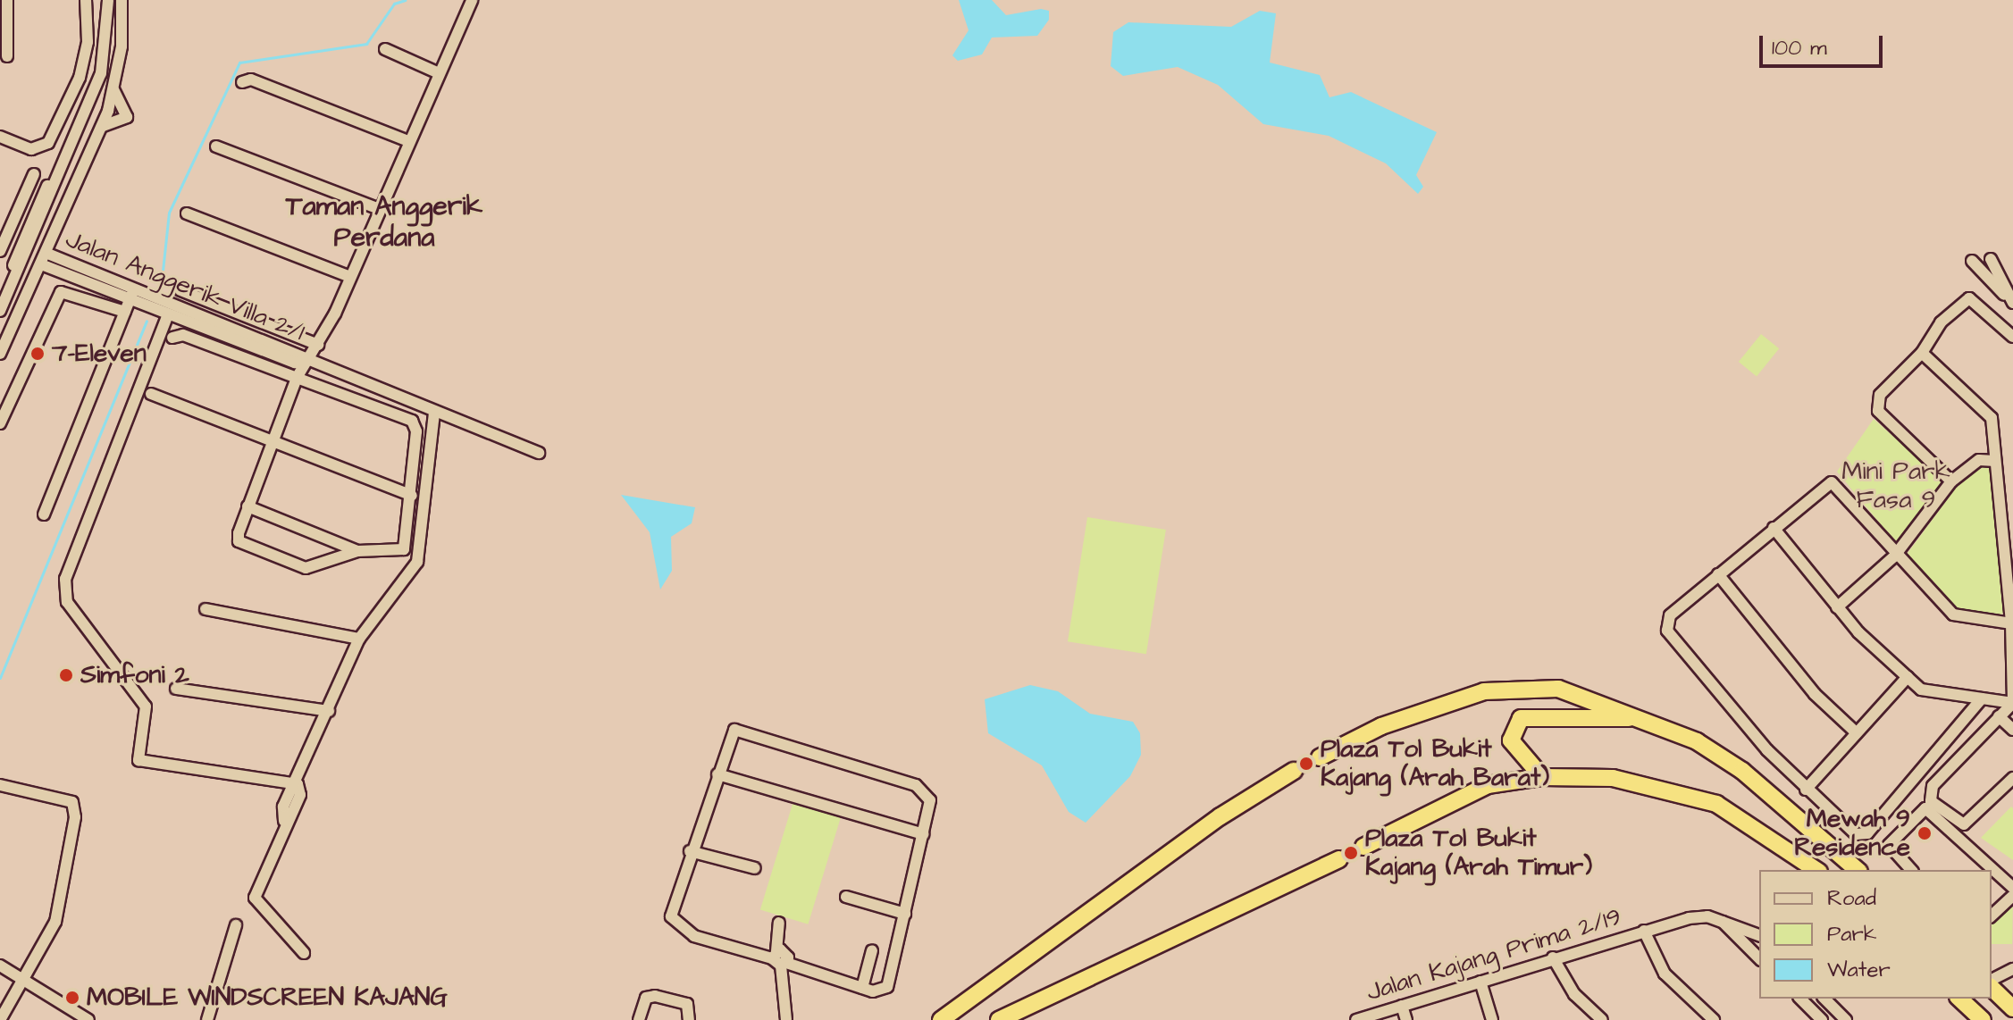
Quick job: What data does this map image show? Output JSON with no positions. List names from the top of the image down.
{
  "streets": {
    "street": ["Jalan Anggerik Villa 2/1", "Jalan Kajang Prima 2/19"]
  },
  "districts": ["Taman Anggerik Perdana"],
  "parks": ["Mini Park Fasa 9"],
  "places": [
    "7-Eleven",
    "Simfoni 2",
    "Plaza Tol Bukit Kajang (Arah Barat)",
    "Mewah 9 Residence",
    "Plaza Tol Bukit Kajang (Arah Timur)",
    "MOBILE WINDSCREEN KAJANG"
  ],
  "legend": ["Road", "Park", "Water"],
  "scale_bar": "100 m"
}
